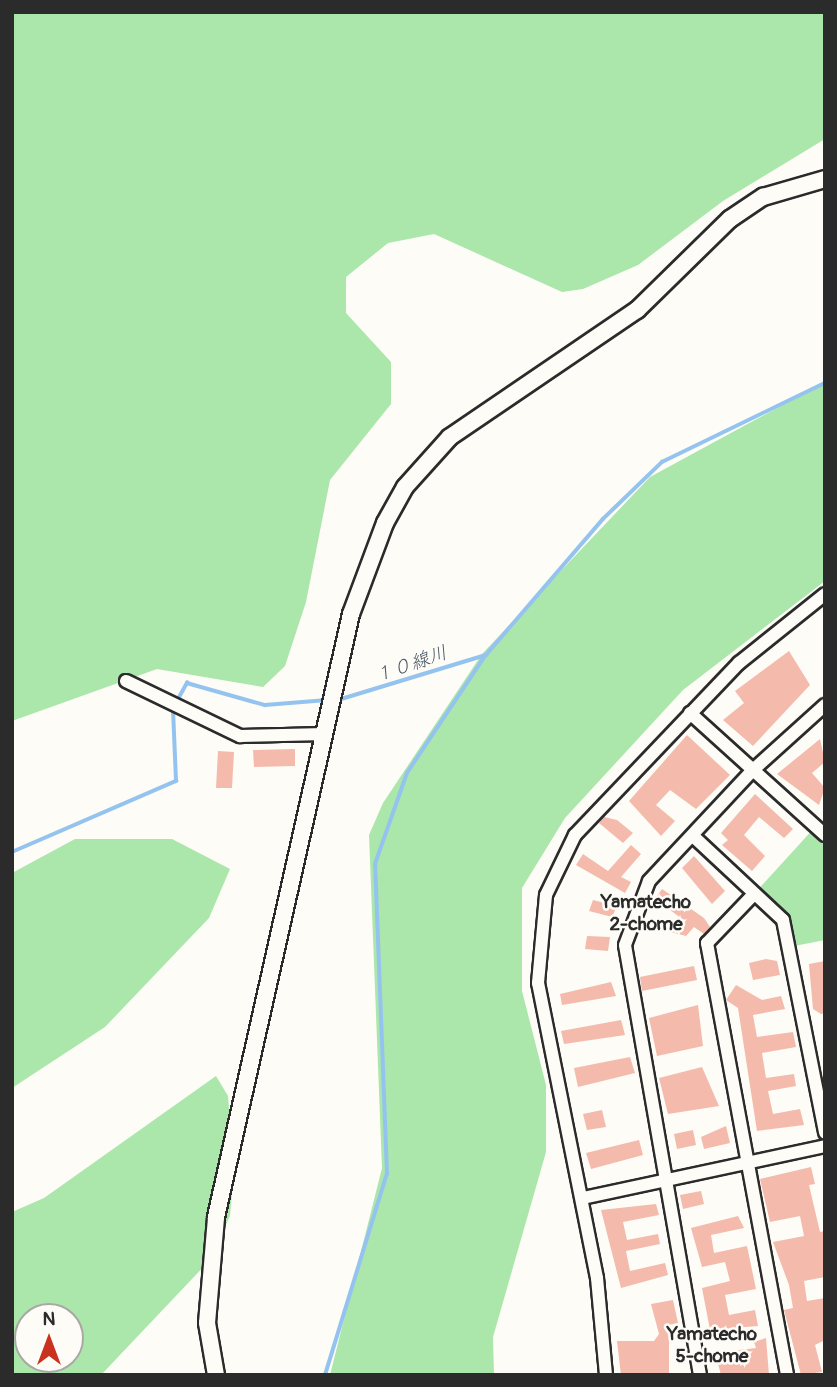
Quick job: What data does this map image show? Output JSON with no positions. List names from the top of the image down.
{
  "districts": ["Yamatecho 2-chome", "Yamatecho 5-chome"],
  "water": ["１０線川"],
  "north": "top"
}
